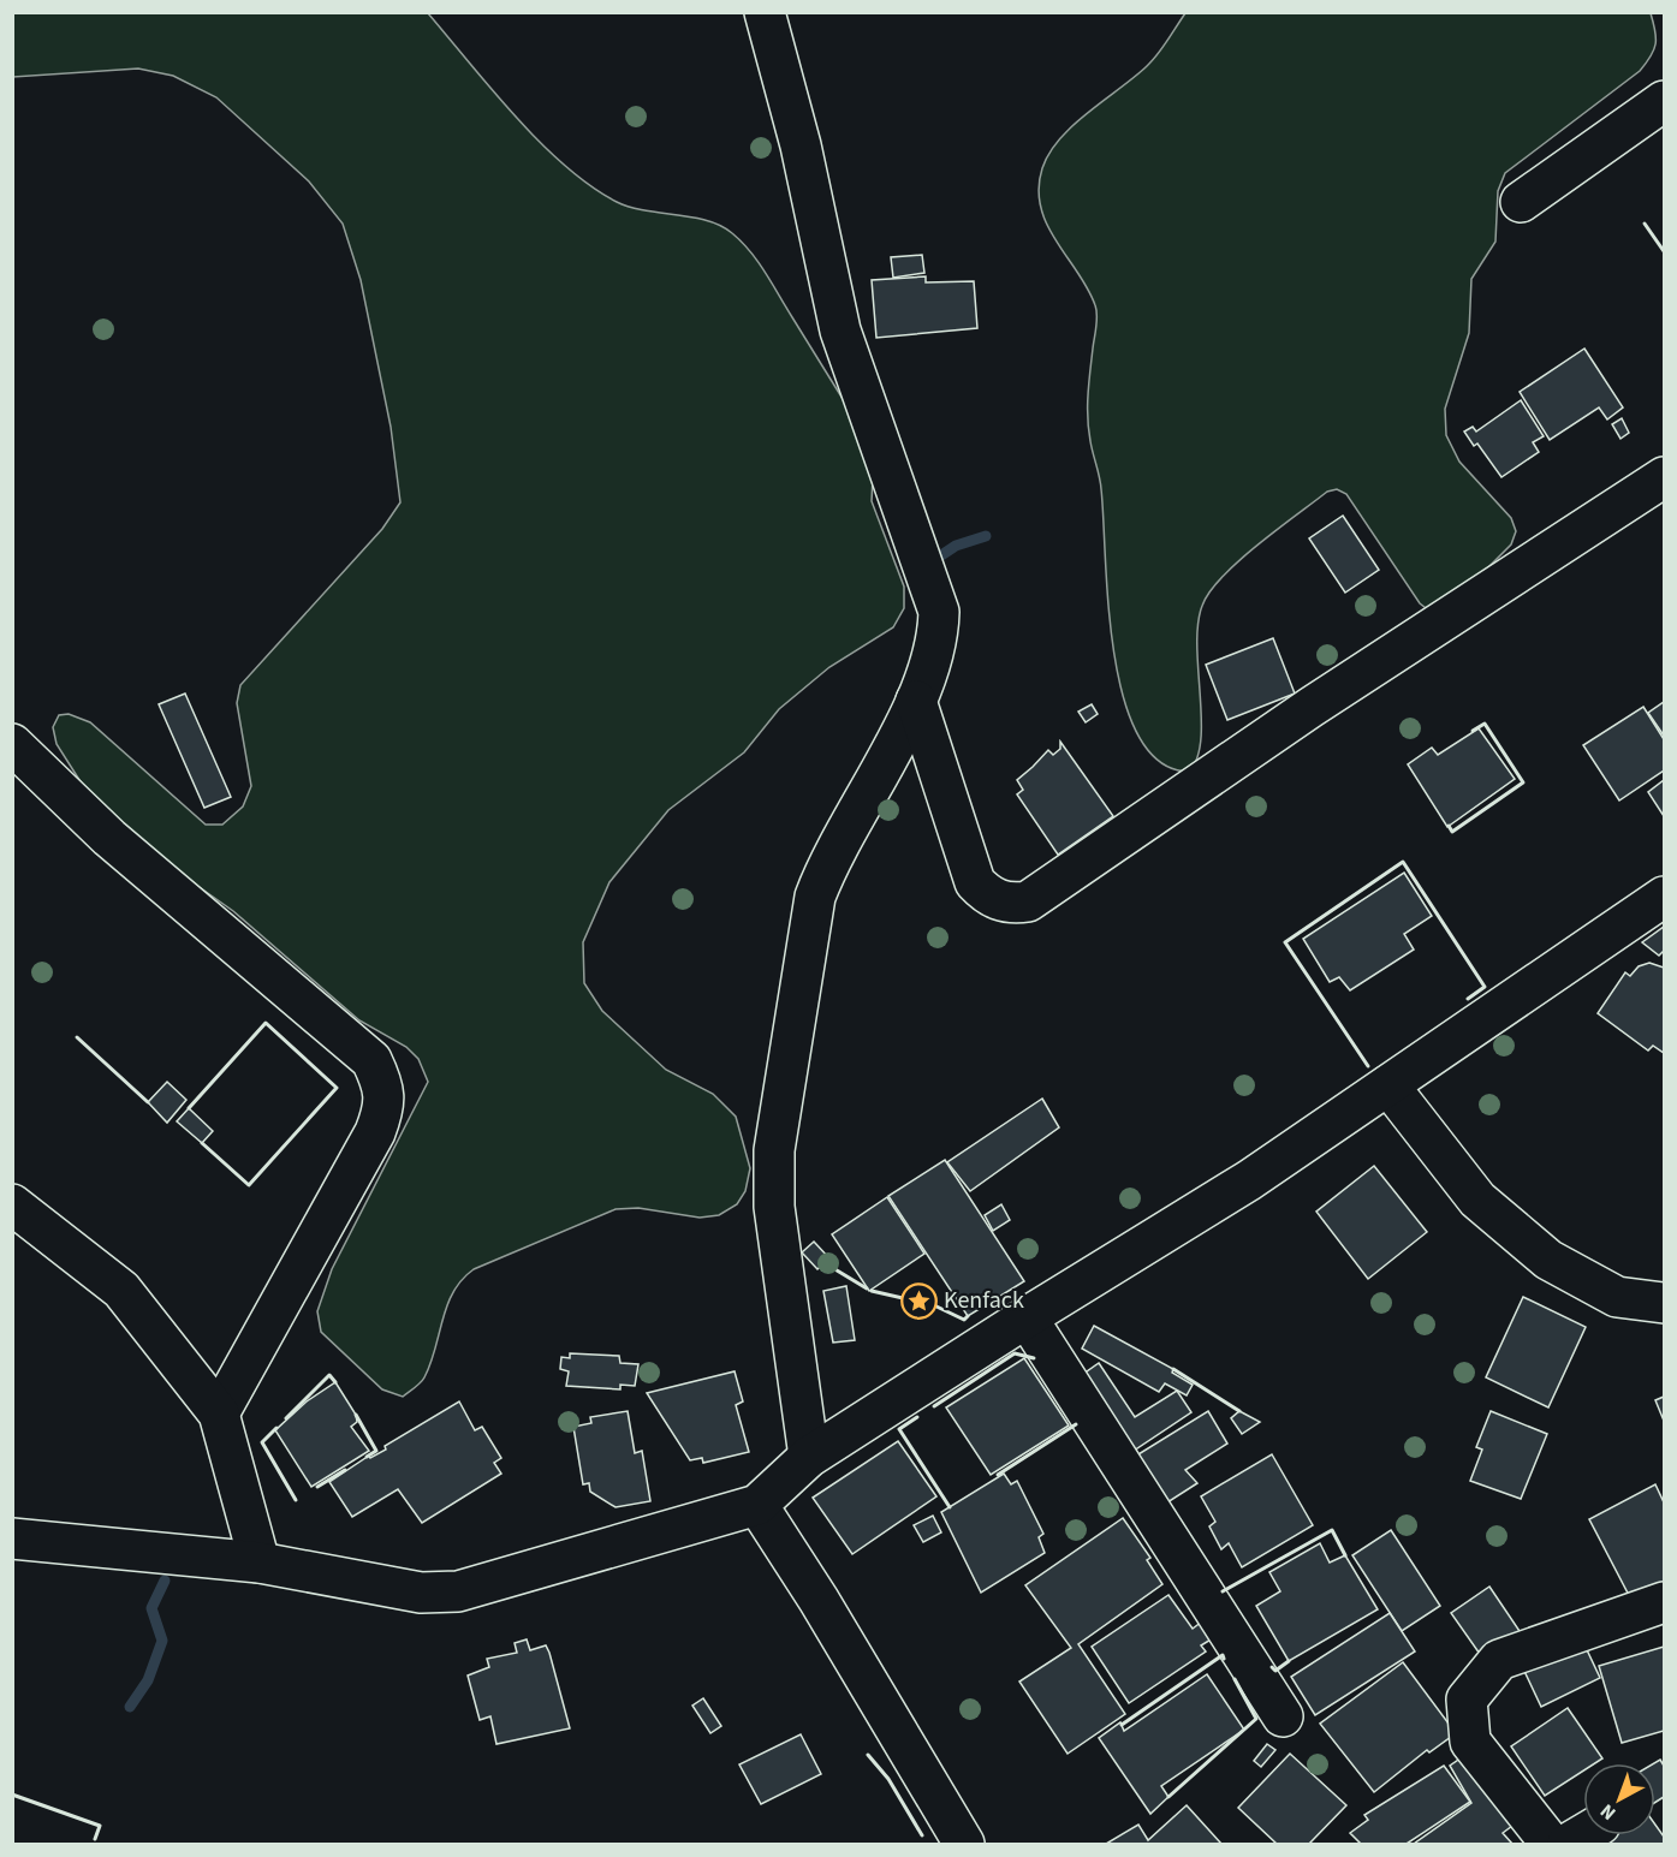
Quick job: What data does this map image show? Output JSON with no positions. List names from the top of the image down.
{
  "places": {
    "place": ["Kenfack"]
  },
  "north": "bottom left"
}
